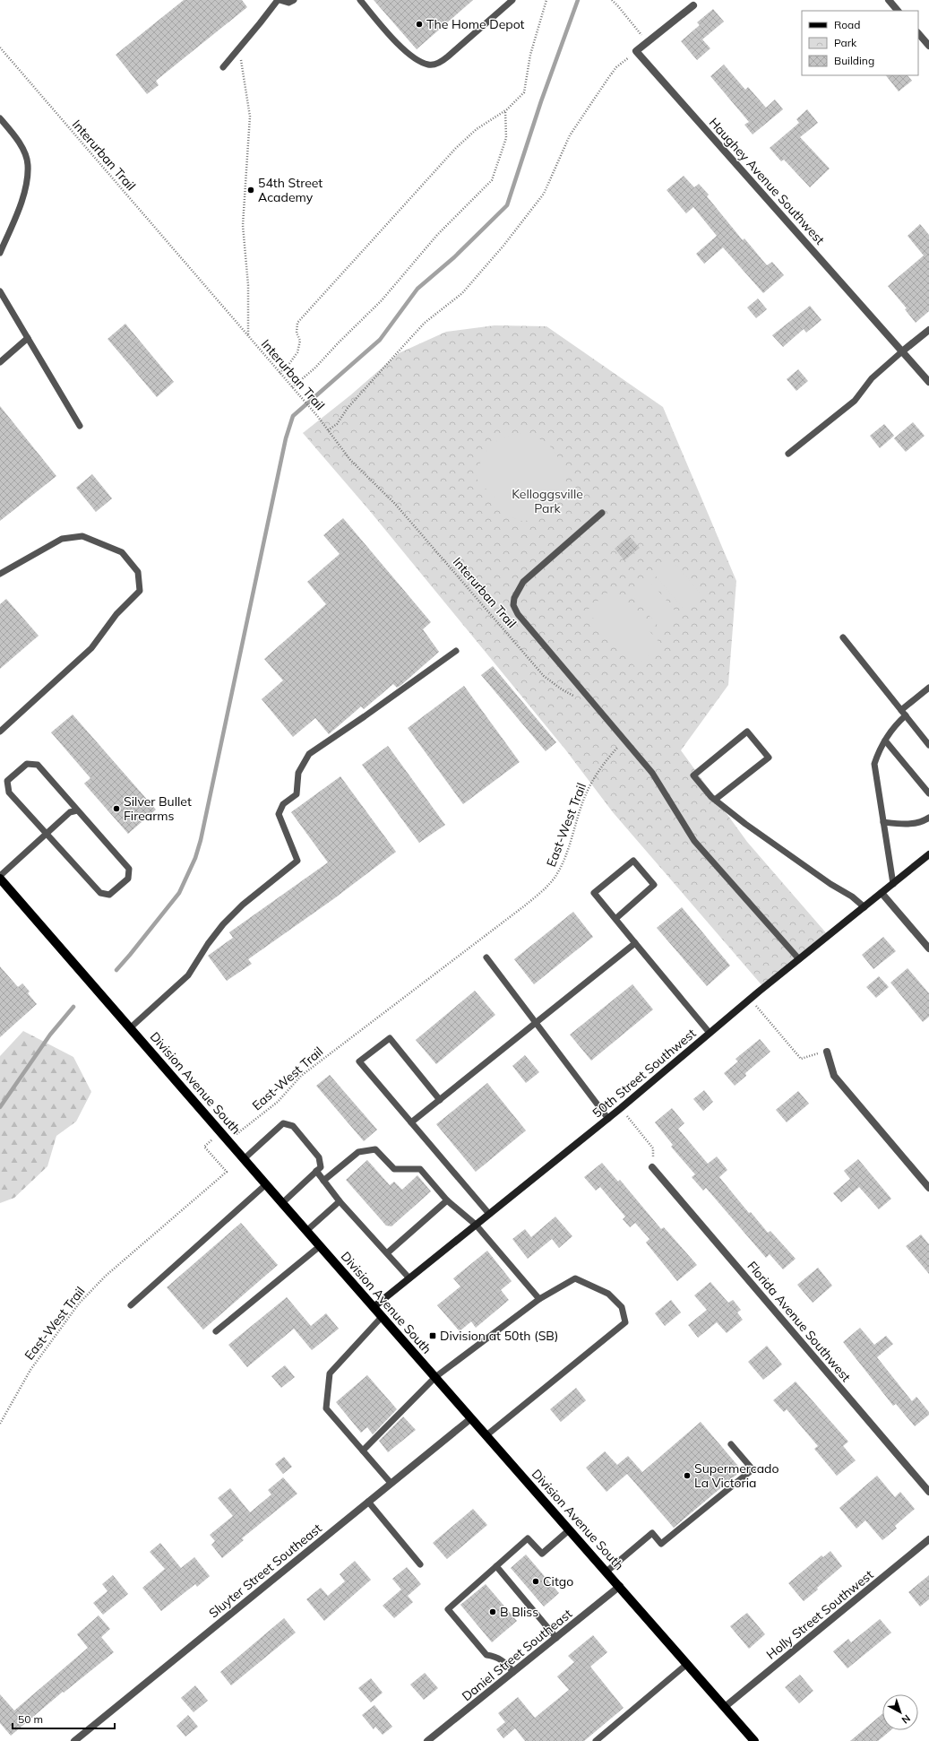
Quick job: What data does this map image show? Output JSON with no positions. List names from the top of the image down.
{
  "streets": {
    "main road": ["Division Avenue South"],
    "street": [
      "Haughey Avenue Southwest",
      "50th Street Southwest",
      "Florida Avenue Southwest",
      "Sluyter Street Southeast",
      "Holly Street Southwest",
      "Daniel Street Southeast"
    ],
    "path": ["Interurban Trail", "East-West Trail"]
  },
  "crossings": [
    ["East-West Trail", "Division Avenue South"],
    ["50th Street Southwest", "Division Avenue South"],
    ["Division Avenue South", "Sluyter Street Southeast"],
    ["Division Avenue South", "Holly Street Southwest"],
    ["Division Avenue South", "Daniel Street Southeast"]
  ],
  "parks": ["Kelloggsville Park"],
  "places": {
    "other": [
      "The Home Depot",
      "54th Street Academy",
      "Silver Bullet Firearms",
      "Supermercado La Victoria",
      "Citgo",
      "B Bliss"
    ],
    "transit": ["Division at 50th (SB)"]
  },
  "legend": ["Road", "Park", "Building"],
  "scale_bar": "50 m",
  "north": "bottom right"
}
